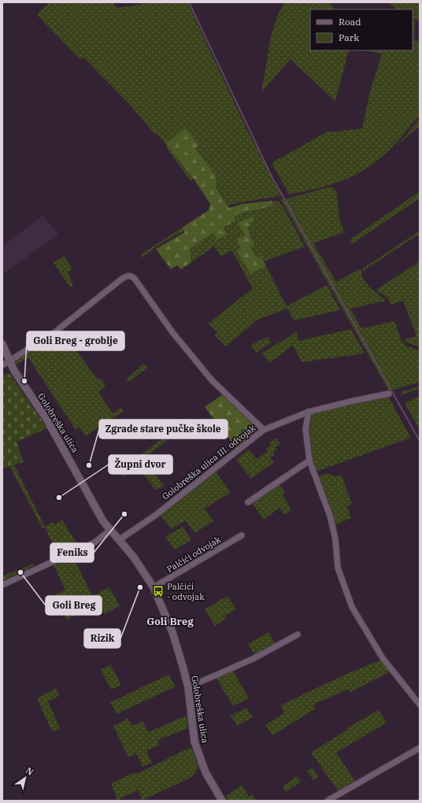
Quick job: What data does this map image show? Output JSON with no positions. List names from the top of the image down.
{
  "streets": {
    "street": ["Golobreška ulica", "Golobreška ulica III. odvojak", "Palčići odvojak"]
  },
  "crossings": [
    ["Golobreška ulica", "Golobreška ulica III. odvojak"],
    ["Golobreška ulica", "Palčići odvojak"]
  ],
  "districts": ["Goli Breg"],
  "places": {
    "other": [
      "Goli Breg - groblje",
      "Zgrade stare pučke škole",
      "Župni dvor",
      "Feniks",
      "Goli Breg",
      "Rizik"
    ],
    "bus stop": ["Palčići - odvojak"]
  },
  "legend": ["Road", "Park"],
  "north": "top right"
}
